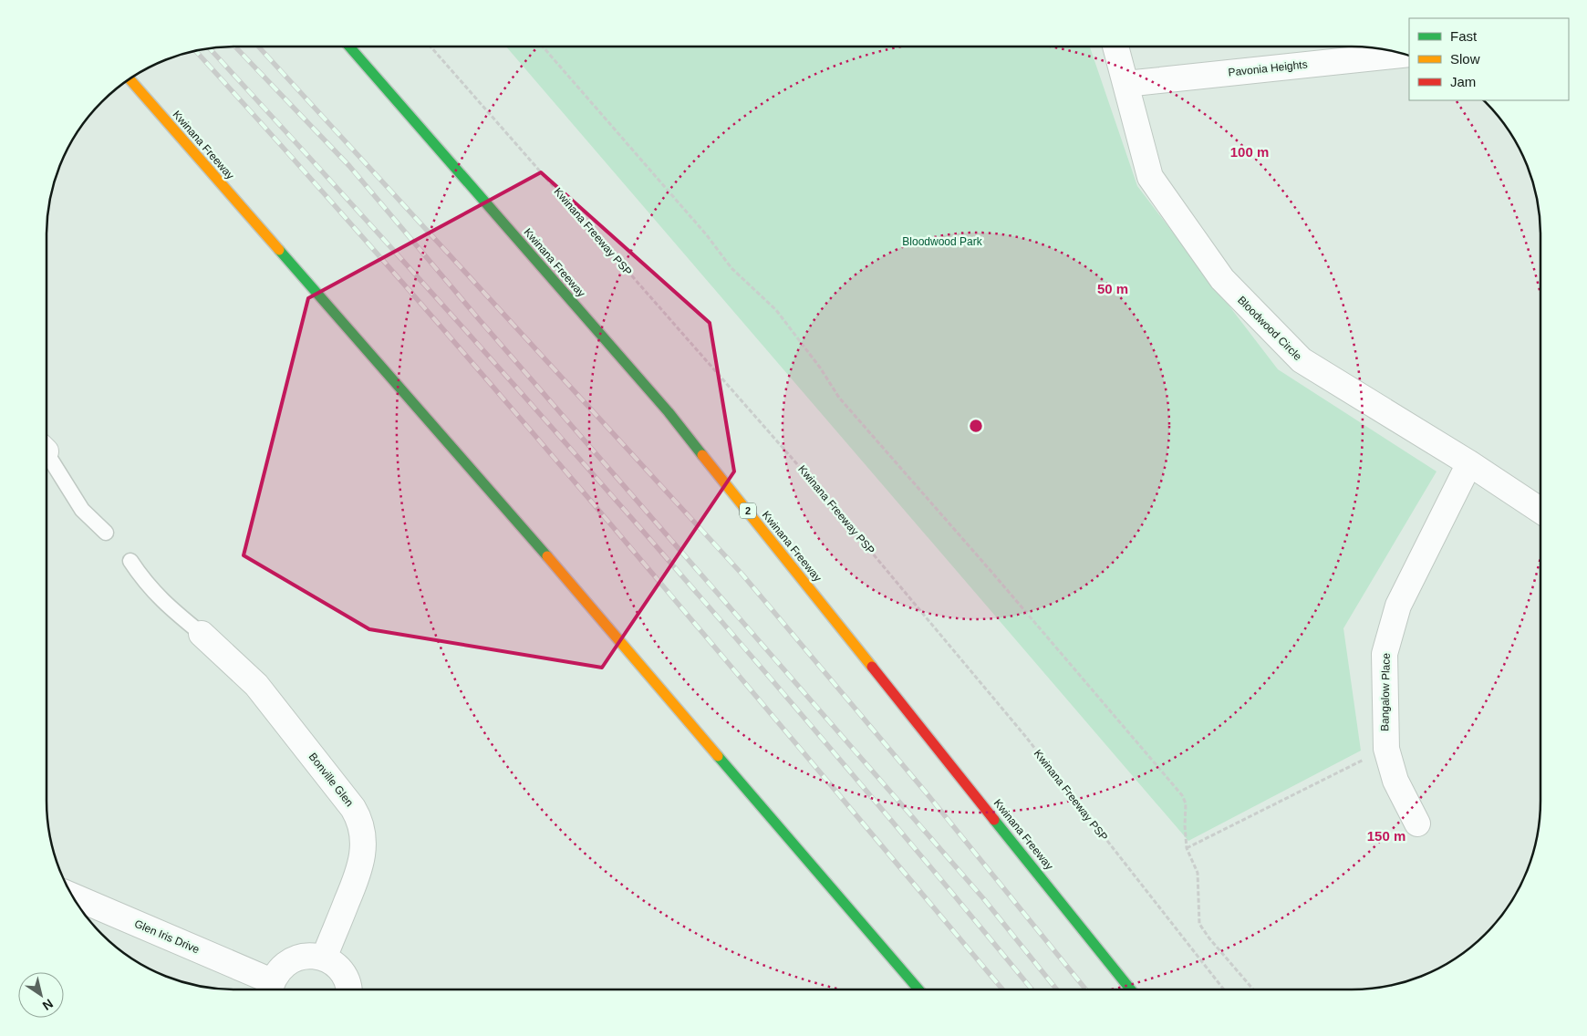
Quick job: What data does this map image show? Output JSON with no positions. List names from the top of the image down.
{
  "streets": {
    "highway": ["Kwinana Freeway", "2"],
    "street": [
      "Pavonia Heights",
      "Bloodwood Circle",
      "Bangalow Place",
      "Bonville Glen",
      "Glen Iris Drive"
    ],
    "path": ["Kwinana Freeway PSP"]
  },
  "crossings": [
    ["Pavonia Heights", "Bloodwood Circle"],
    ["Bloodwood Circle", "Bangalow Place"]
  ],
  "parks": ["Bloodwood Park"],
  "legend": ["Fast", "Slow", "Jam"],
  "north": "bottom right",
  "rings": ["100 m", "50 m", "150 m"]
}
